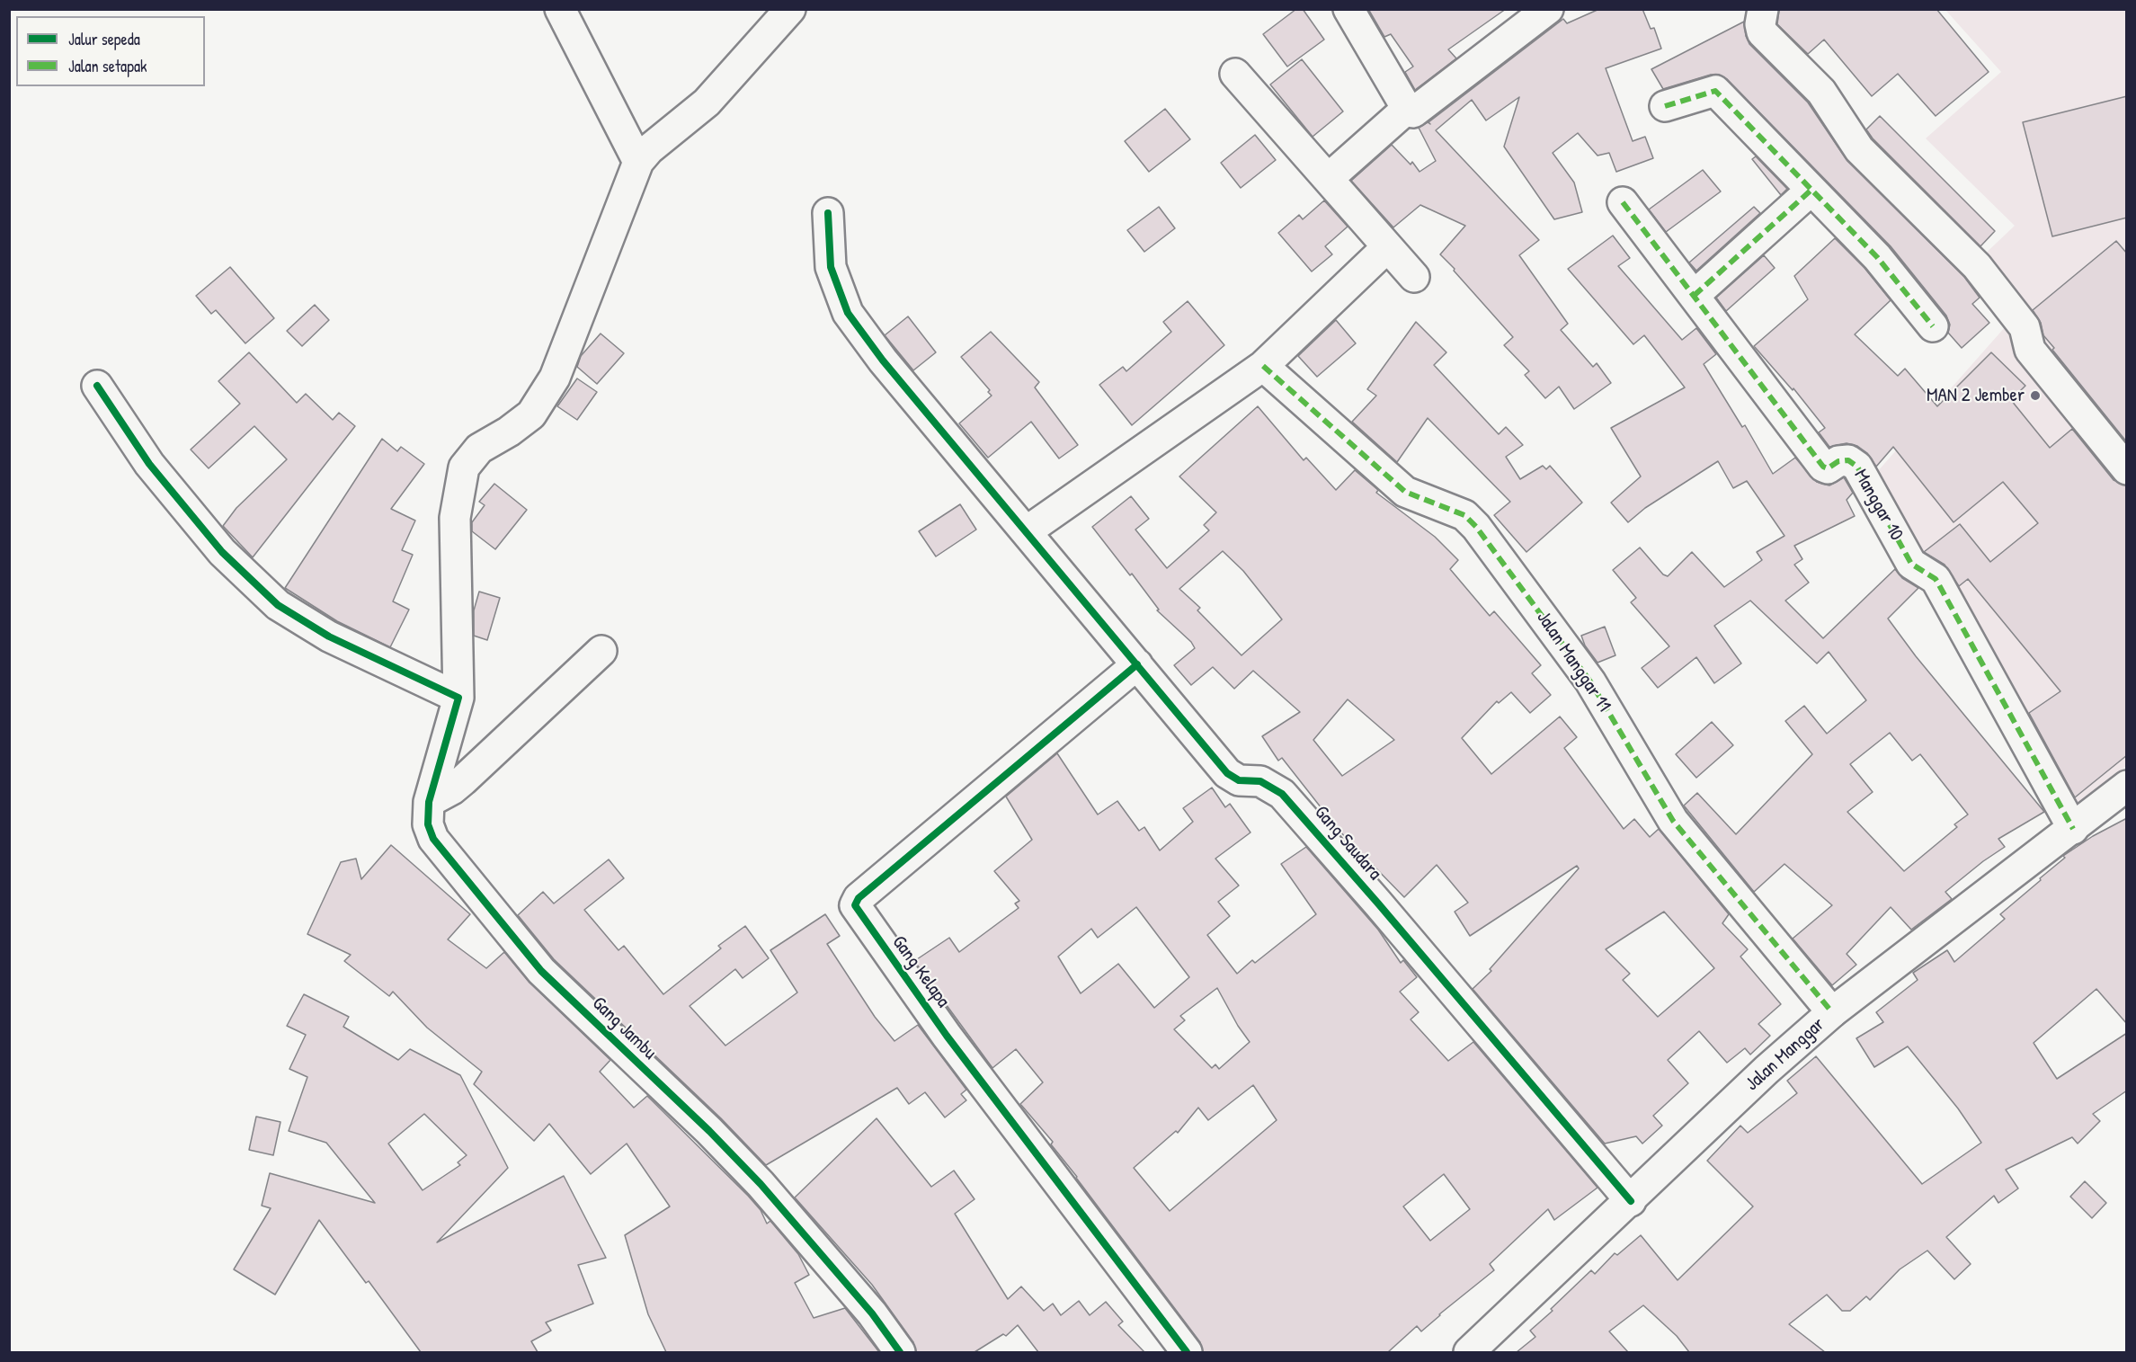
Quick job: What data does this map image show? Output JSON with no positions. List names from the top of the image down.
{
  "streets": {
    "street": [
      "Manggar 10",
      "Jalan Manggar 11",
      "Gang Saudara",
      "Gang Kelapa",
      "Gang Jambu",
      "Jalan Manggar"
    ]
  },
  "crossings": [
    ["Manggar 10", "Jalan Manggar"],
    ["Jalan Manggar 11", "Jalan Manggar"],
    ["Gang Saudara", "Gang Kelapa"],
    ["Gang Saudara", "Jalan Manggar"]
  ],
  "places": ["MAN 2 Jember"],
  "legend": ["Jalur sepeda", "Jalan setapak"]
}
